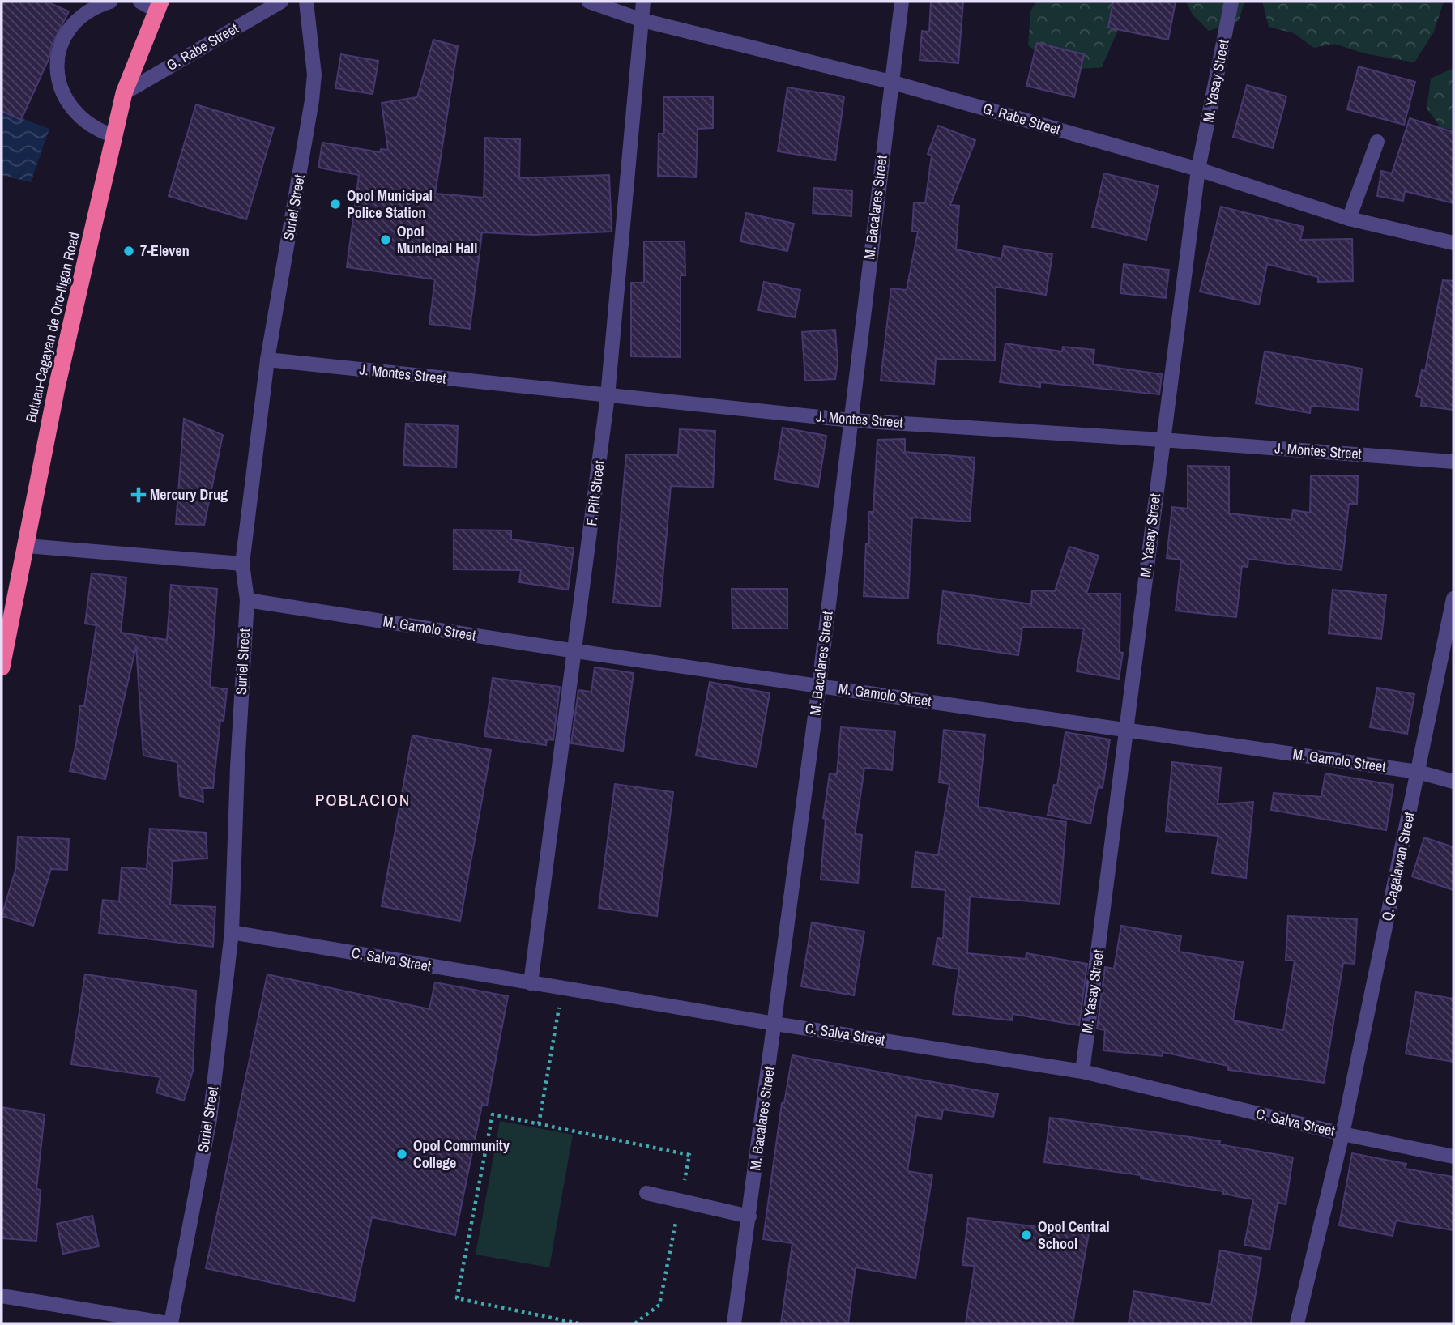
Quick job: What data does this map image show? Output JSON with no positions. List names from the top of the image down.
{
  "streets": {
    "highway": ["Butuan-Cagayan de Oro-Iligan Road"],
    "street": [
      "G. Rabe Street",
      "M. Yasay Street",
      "Suriel Street",
      "M. Bacalares Street",
      "J. Montes Street",
      "F. Piit Street",
      "M. Gamolo Street",
      "Q. Cagalawan Street",
      "C. Salva Street"
    ]
  },
  "crossings": [
    ["G. Rabe Street", "M. Yasay Street"],
    ["G. Rabe Street", "M. Bacalares Street"],
    ["G. Rabe Street", "Butuan-Cagayan de Oro-Iligan Road"],
    ["G. Rabe Street", "F. Piit Street"],
    ["M. Yasay Street", "J. Montes Street"],
    ["M. Yasay Street", "M. Gamolo Street"],
    ["M. Yasay Street", "C. Salva Street"],
    ["Suriel Street", "J. Montes Street"],
    ["Suriel Street", "M. Gamolo Street"],
    ["Suriel Street", "C. Salva Street"],
    ["M. Bacalares Street", "J. Montes Street"],
    ["M. Bacalares Street", "M. Gamolo Street"],
    ["M. Bacalares Street", "C. Salva Street"],
    ["J. Montes Street", "F. Piit Street"],
    ["F. Piit Street", "M. Gamolo Street"],
    ["F. Piit Street", "C. Salva Street"],
    ["M. Gamolo Street", "Q. Cagalawan Street"],
    ["Q. Cagalawan Street", "C. Salva Street"]
  ],
  "districts": ["POBLACION"],
  "places": {
    "other": [
      "Opol Municipal Police Station",
      "Opol Municipal Hall",
      "7-Eleven",
      "Opol Community College",
      "Opol Central School"
    ],
    "health": ["Mercury Drug"]
  }
}
